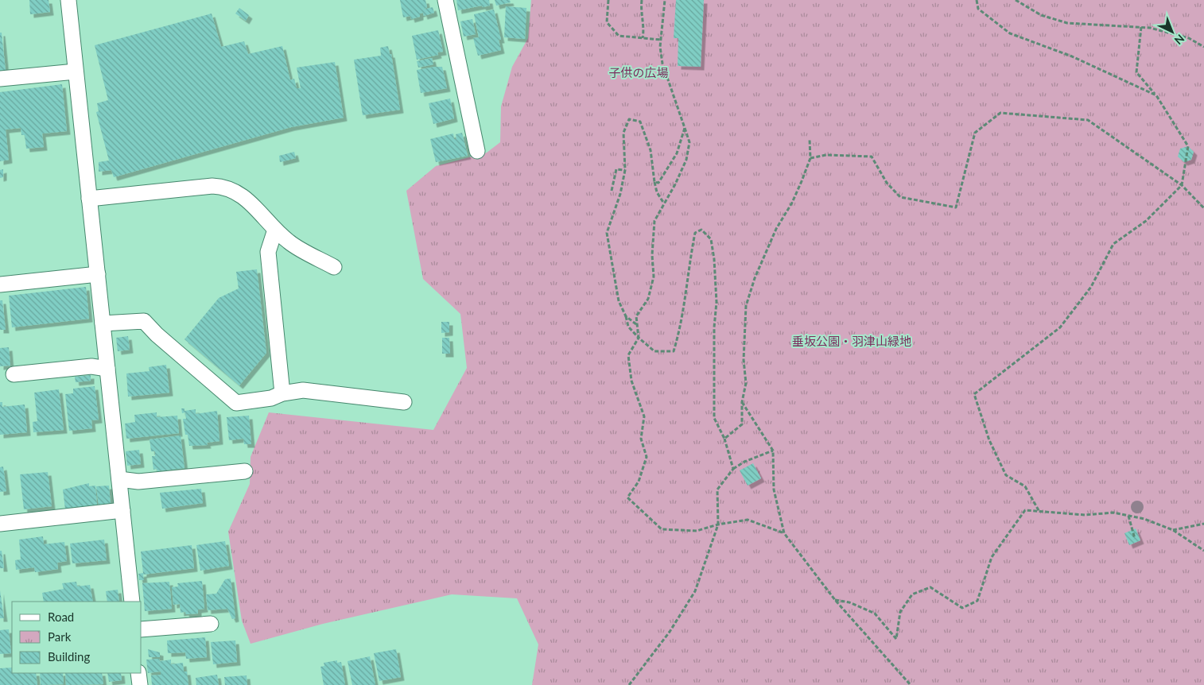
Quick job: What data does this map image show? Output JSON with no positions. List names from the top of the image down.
{
  "parks": ["子供の広場", "垂坂公園・羽津山緑地"],
  "legend": ["Road", "Park", "Building"],
  "north": "bottom right"
}
